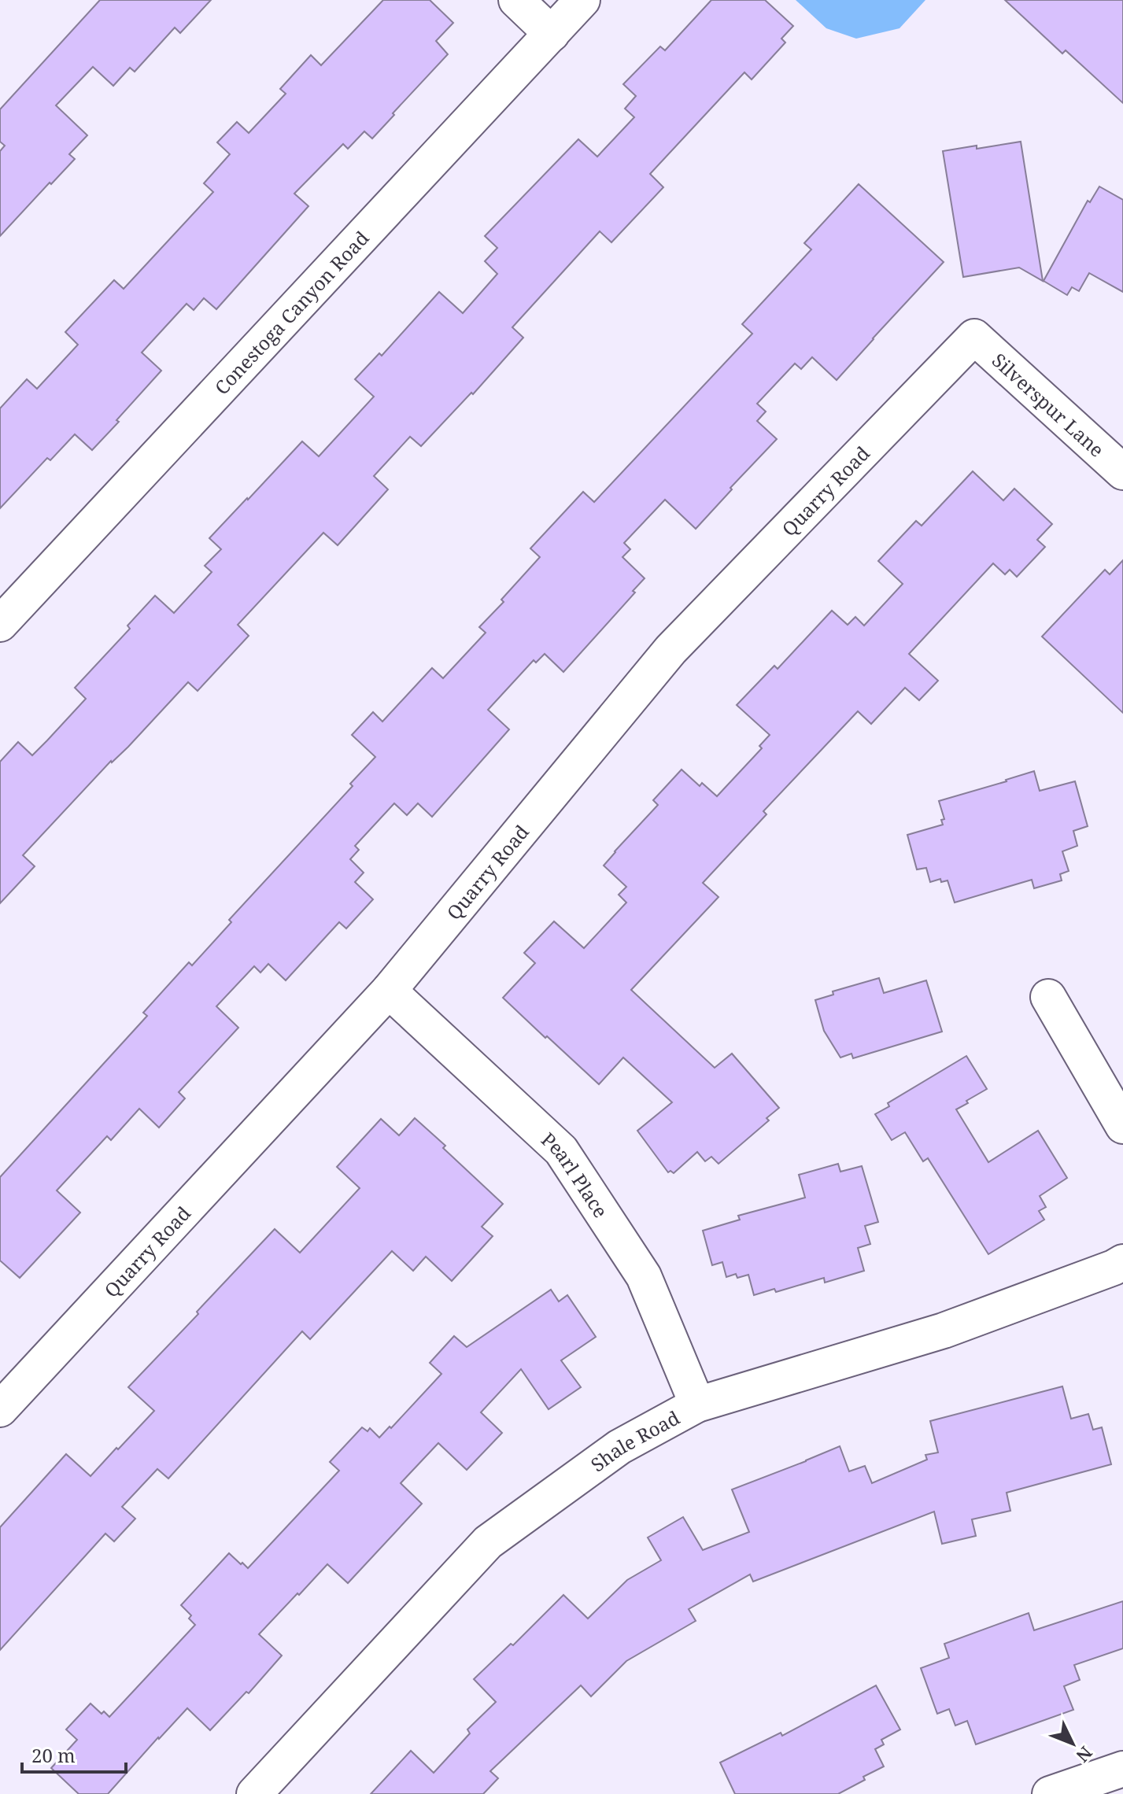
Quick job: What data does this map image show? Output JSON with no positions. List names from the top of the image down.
{
  "streets": {
    "street": [
      "Conestoga Canyon Road",
      "Silverspur Lane",
      "Quarry Road",
      "Pearl Place",
      "Shale Road"
    ]
  },
  "crossings": [
    ["Silverspur Lane", "Quarry Road"],
    ["Quarry Road", "Pearl Place"],
    ["Pearl Place", "Shale Road"]
  ],
  "scale_bar": "20 m",
  "north": "bottom right"
}
